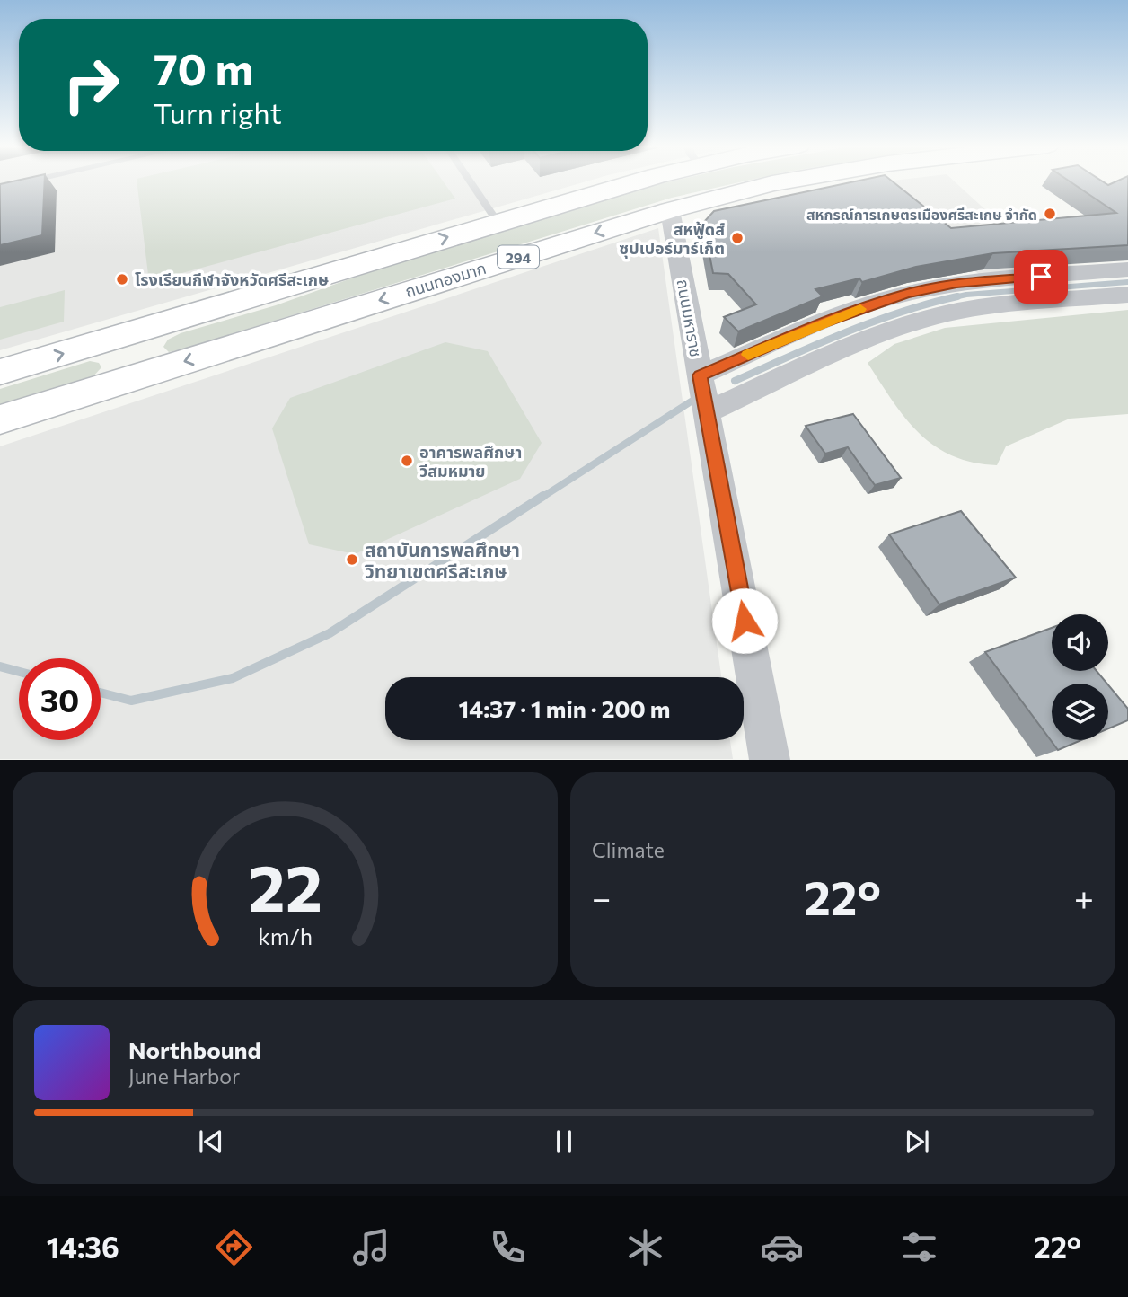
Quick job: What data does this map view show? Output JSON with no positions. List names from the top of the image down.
{
  "streets": {
    "main road": ["294", "ถนนทองมาก"],
    "street": ["ถนนมหาราช"]
  },
  "crossings": [
    ["ถนนทองมาก", "ถนนมหาราช"]
  ],
  "places": [
    "สหกรณ์การเกษตรเมืองศรีสะเกษ จำกัด",
    "สหฟู้ดส์ ซุปเปอร์มาร์เก็ต",
    "โรงเรียนกีฬาจังหวัดศรีสะเกษ",
    "อาคารพลศึกษา วีสมหมาย",
    "สถาบันการพลศึกษา วิทยาเขตศรีสะเกษ"
  ],
  "page": {
    "turn": ["70 m", "Turn right"],
    "limit": "30",
    "trip": "14:37 · 1 min · 200 m",
    "tile": "Climate",
    "heat": ["−", "22°", "+"],
    "song": ["Northbound", "June Harbor"],
    "tabs": ["14:36", "22°"],
    "gauge": ["22", "km/h"]
  }
}
